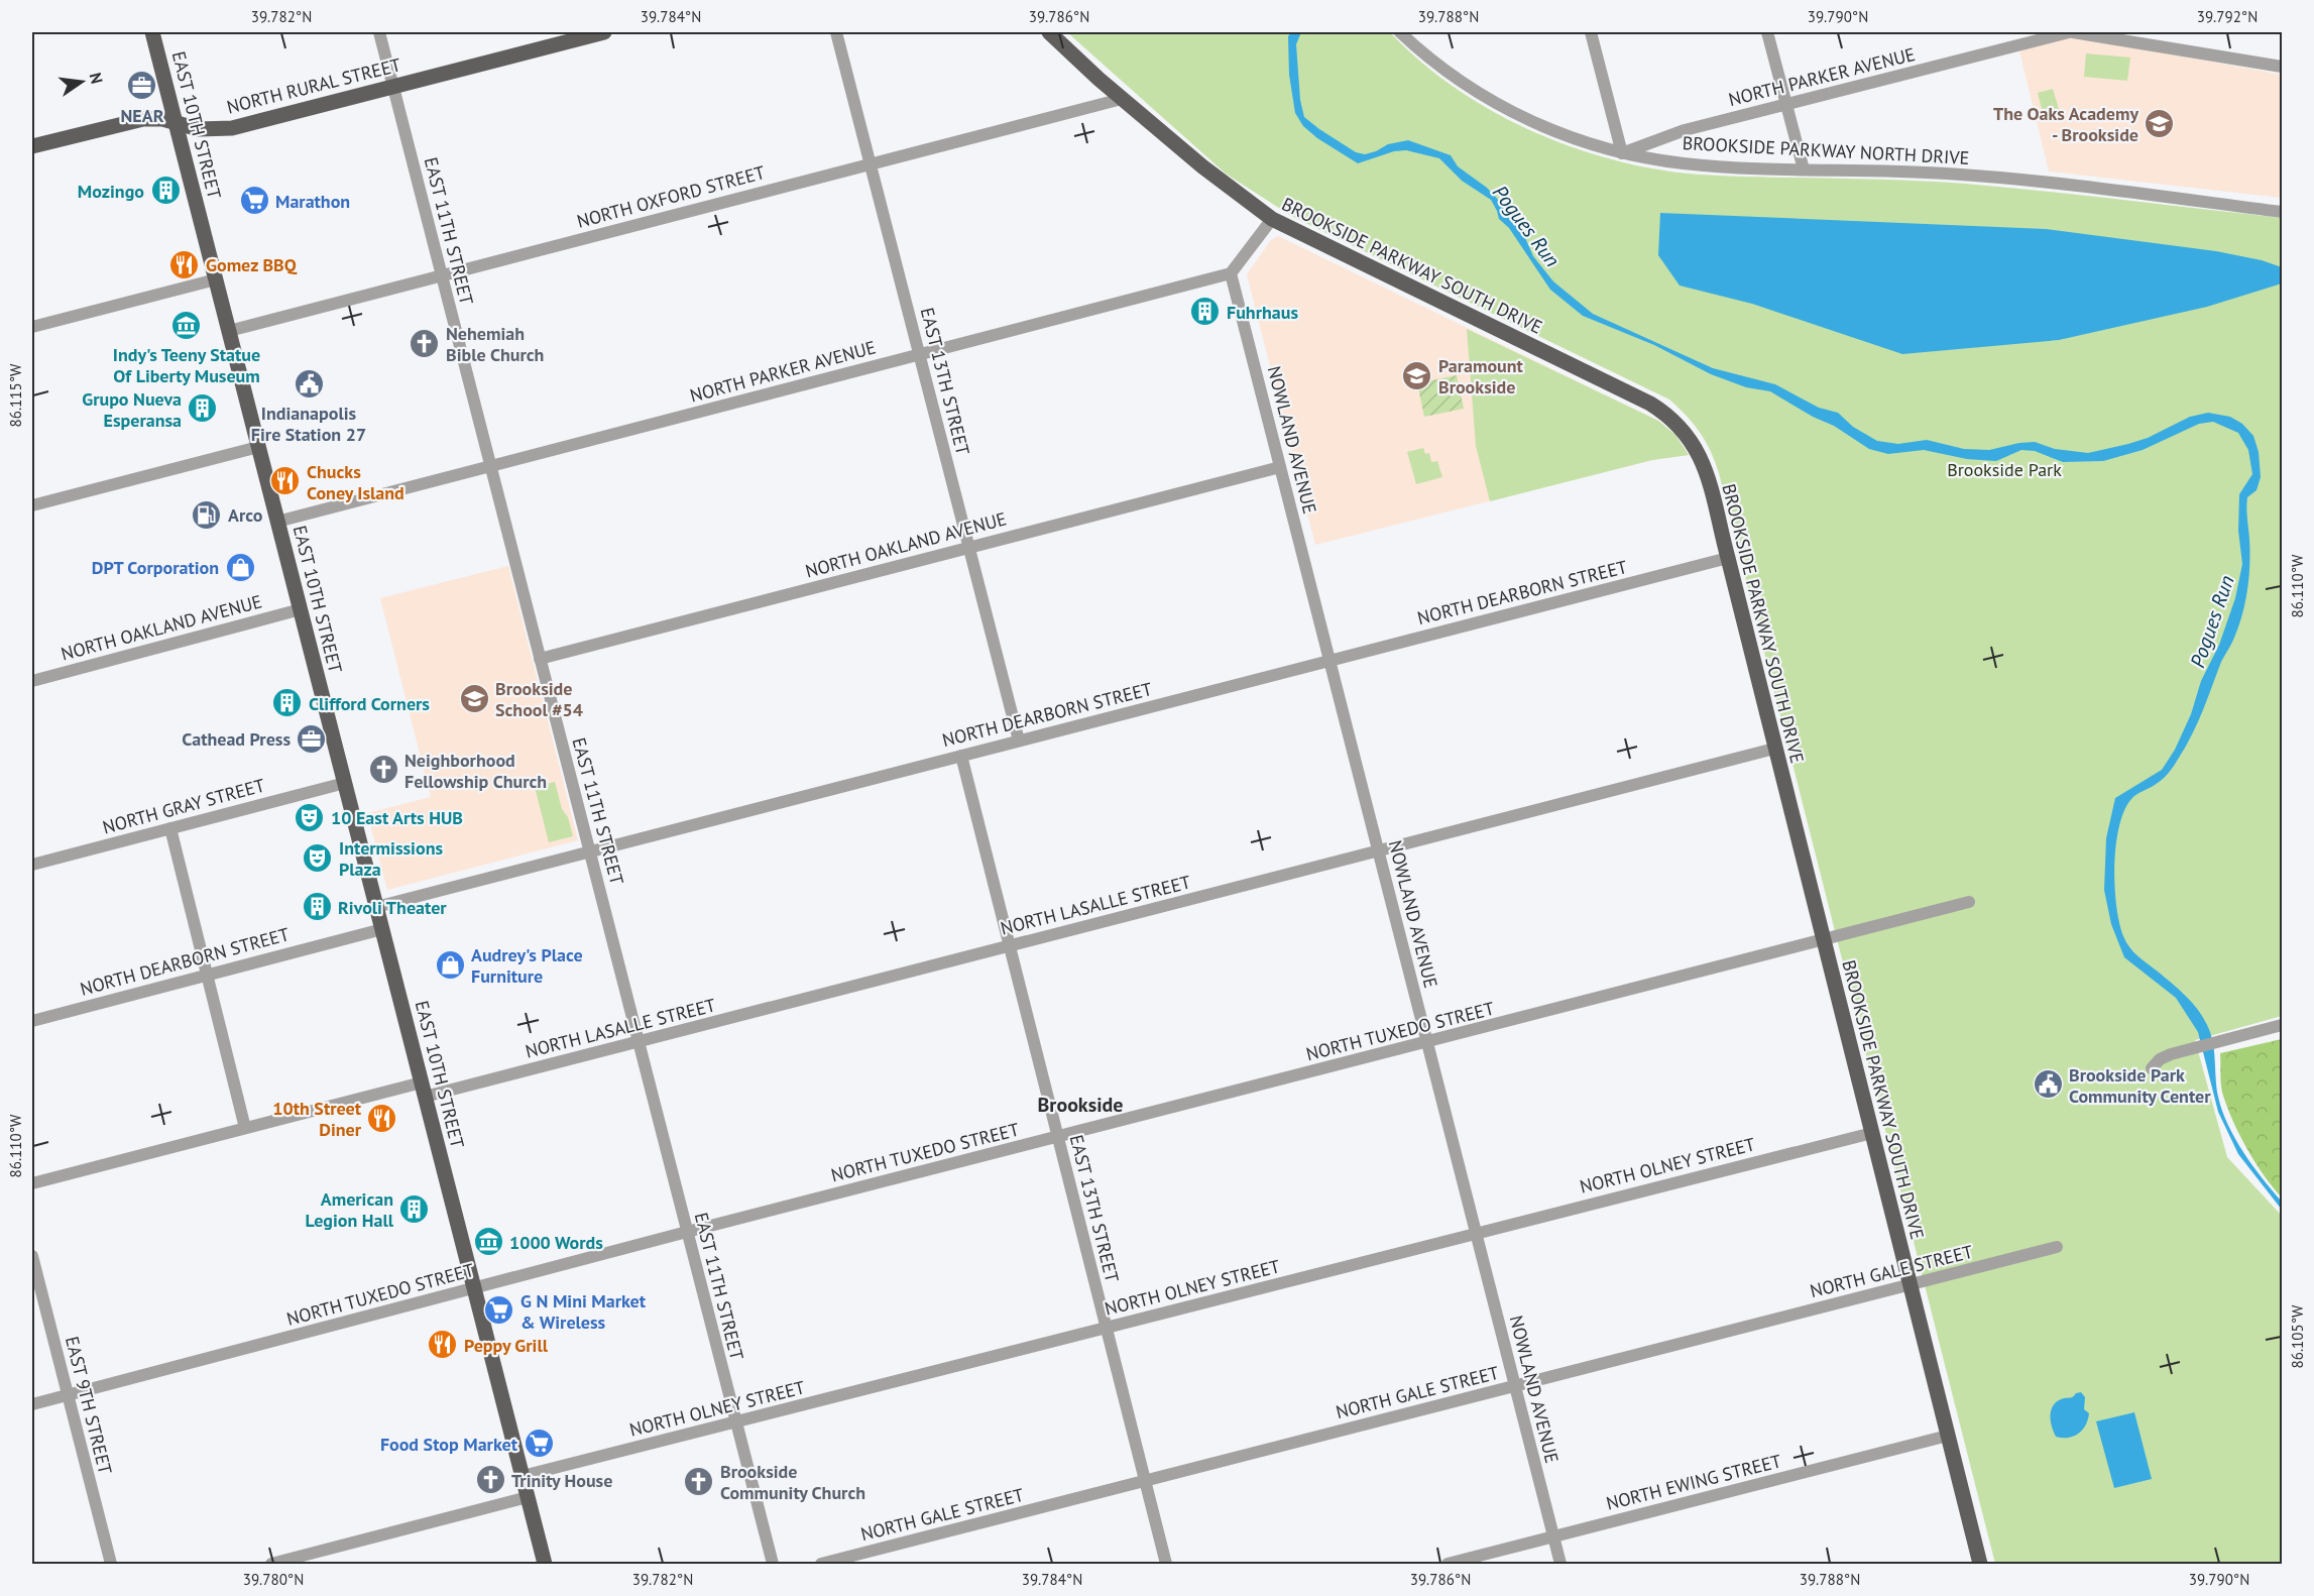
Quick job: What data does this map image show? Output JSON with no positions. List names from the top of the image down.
{
  "streets": {
    "main road": ["NORTH RURAL STREET", "EAST 10TH STREET", "BROOKSIDE PARKWAY SOUTH DRIVE"],
    "street": [
      "NORTH PARKER AVENUE",
      "BROOKSIDE PARKWAY NORTH DRIVE",
      "NORTH OXFORD STREET",
      "EAST 11TH STREET",
      "EAST 13TH STREET",
      "NOWLAND AVENUE",
      "NORTH OAKLAND AVENUE",
      "NORTH DEARBORN STREET",
      "NORTH GRAY STREET",
      "NORTH LASALLE STREET",
      "NORTH TUXEDO STREET",
      "NORTH OLNEY STREET",
      "NORTH GALE STREET",
      "EAST 9TH STREET",
      "NORTH EWING STREET"
    ]
  },
  "crossings": [
    ["NORTH PARKER AVENUE", "EAST 10TH STREET"],
    ["NORTH PARKER AVENUE", "BROOKSIDE PARKWAY NORTH DRIVE"],
    ["NORTH PARKER AVENUE", "EAST 11TH STREET"],
    ["NORTH PARKER AVENUE", "EAST 13TH STREET"],
    ["NORTH PARKER AVENUE", "NOWLAND AVENUE"],
    ["NORTH RURAL STREET", "EAST 10TH STREET"],
    ["NORTH RURAL STREET", "EAST 11TH STREET"],
    ["EAST 10TH STREET", "NORTH OXFORD STREET"],
    ["EAST 10TH STREET", "NORTH OAKLAND AVENUE"],
    ["EAST 10TH STREET", "NORTH DEARBORN STREET"],
    ["EAST 10TH STREET", "NORTH GRAY STREET"],
    ["EAST 10TH STREET", "NORTH LASALLE STREET"],
    ["EAST 10TH STREET", "NORTH TUXEDO STREET"],
    ["EAST 10TH STREET", "NORTH OLNEY STREET"],
    ["NORTH OXFORD STREET", "EAST 11TH STREET"],
    ["NORTH OXFORD STREET", "BROOKSIDE PARKWAY SOUTH DRIVE"],
    ["NORTH OXFORD STREET", "EAST 13TH STREET"],
    ["EAST 11TH STREET", "NORTH OAKLAND AVENUE"],
    ["EAST 11TH STREET", "NORTH DEARBORN STREET"],
    ["EAST 11TH STREET", "NORTH LASALLE STREET"],
    ["EAST 11TH STREET", "NORTH TUXEDO STREET"],
    ["EAST 11TH STREET", "NORTH OLNEY STREET"],
    ["BROOKSIDE PARKWAY SOUTH DRIVE", "NORTH DEARBORN STREET"],
    ["BROOKSIDE PARKWAY SOUTH DRIVE", "NORTH LASALLE STREET"],
    ["BROOKSIDE PARKWAY SOUTH DRIVE", "NORTH TUXEDO STREET"],
    ["BROOKSIDE PARKWAY SOUTH DRIVE", "NORTH OLNEY STREET"],
    ["BROOKSIDE PARKWAY SOUTH DRIVE", "NORTH GALE STREET"],
    ["BROOKSIDE PARKWAY SOUTH DRIVE", "NORTH EWING STREET"],
    ["EAST 13TH STREET", "NORTH OAKLAND AVENUE"],
    ["EAST 13TH STREET", "NORTH DEARBORN STREET"],
    ["EAST 13TH STREET", "NORTH LASALLE STREET"],
    ["EAST 13TH STREET", "NORTH TUXEDO STREET"],
    ["EAST 13TH STREET", "NORTH OLNEY STREET"],
    ["EAST 13TH STREET", "NORTH GALE STREET"],
    ["NOWLAND AVENUE", "NORTH OAKLAND AVENUE"],
    ["NOWLAND AVENUE", "NORTH DEARBORN STREET"],
    ["NOWLAND AVENUE", "NORTH LASALLE STREET"],
    ["NOWLAND AVENUE", "NORTH TUXEDO STREET"],
    ["NOWLAND AVENUE", "NORTH OLNEY STREET"],
    ["NOWLAND AVENUE", "NORTH GALE STREET"],
    ["NOWLAND AVENUE", "NORTH EWING STREET"],
    ["NORTH TUXEDO STREET", "EAST 9TH STREET"]
  ],
  "districts": ["Brookside"],
  "water": ["Pogues Run"],
  "parks": ["Brookside Park"],
  "places": {
    "office": ["NEAR", "Cathead Press"],
    "school or university": ["The Oaks Academy - Brookside", "Paramount Brookside", "Brookside School #54"],
    "building": [
      "Mozingo",
      "Fuhrhaus",
      "Grupo Nueva Esperansa",
      "Clifford Corners",
      "Rivoli Theater",
      "American Legion Hall"
    ],
    "supermarket": ["Marathon", "G N Mini Market & Wireless", "Food Stop Market"],
    "restaurant": [
      "Gomez BBQ",
      "Chucks Coney Island",
      "10th Street Diner",
      "Peppy Grill"
    ],
    "museum": ["Indy's Teeny Statue Of Liberty Museum", "1000 Words"],
    "church": [
      "Nehemiah Bible Church",
      "Neighborhood Fellowship Church",
      "Trinity House",
      "Brookside Community Church"
    ],
    "public building": ["Indianapolis Fire Station 27", "Brookside Park Community Center"],
    "fuel station": ["Arco"],
    "shop": ["DPT Corporation", "Audrey's Place Furniture"],
    "theatre": ["10 East Arts HUB", "Intermissions Plaza"]
  },
  "north": "right",
  "coordinates": [
    "39.782°N",
    "39.784°N",
    "39.786°N",
    "39.788°N",
    "39.790°N",
    "39.792°N",
    "86.115°W",
    "86.110°W",
    "86.105°W",
    "39.780°N"
  ]
}
